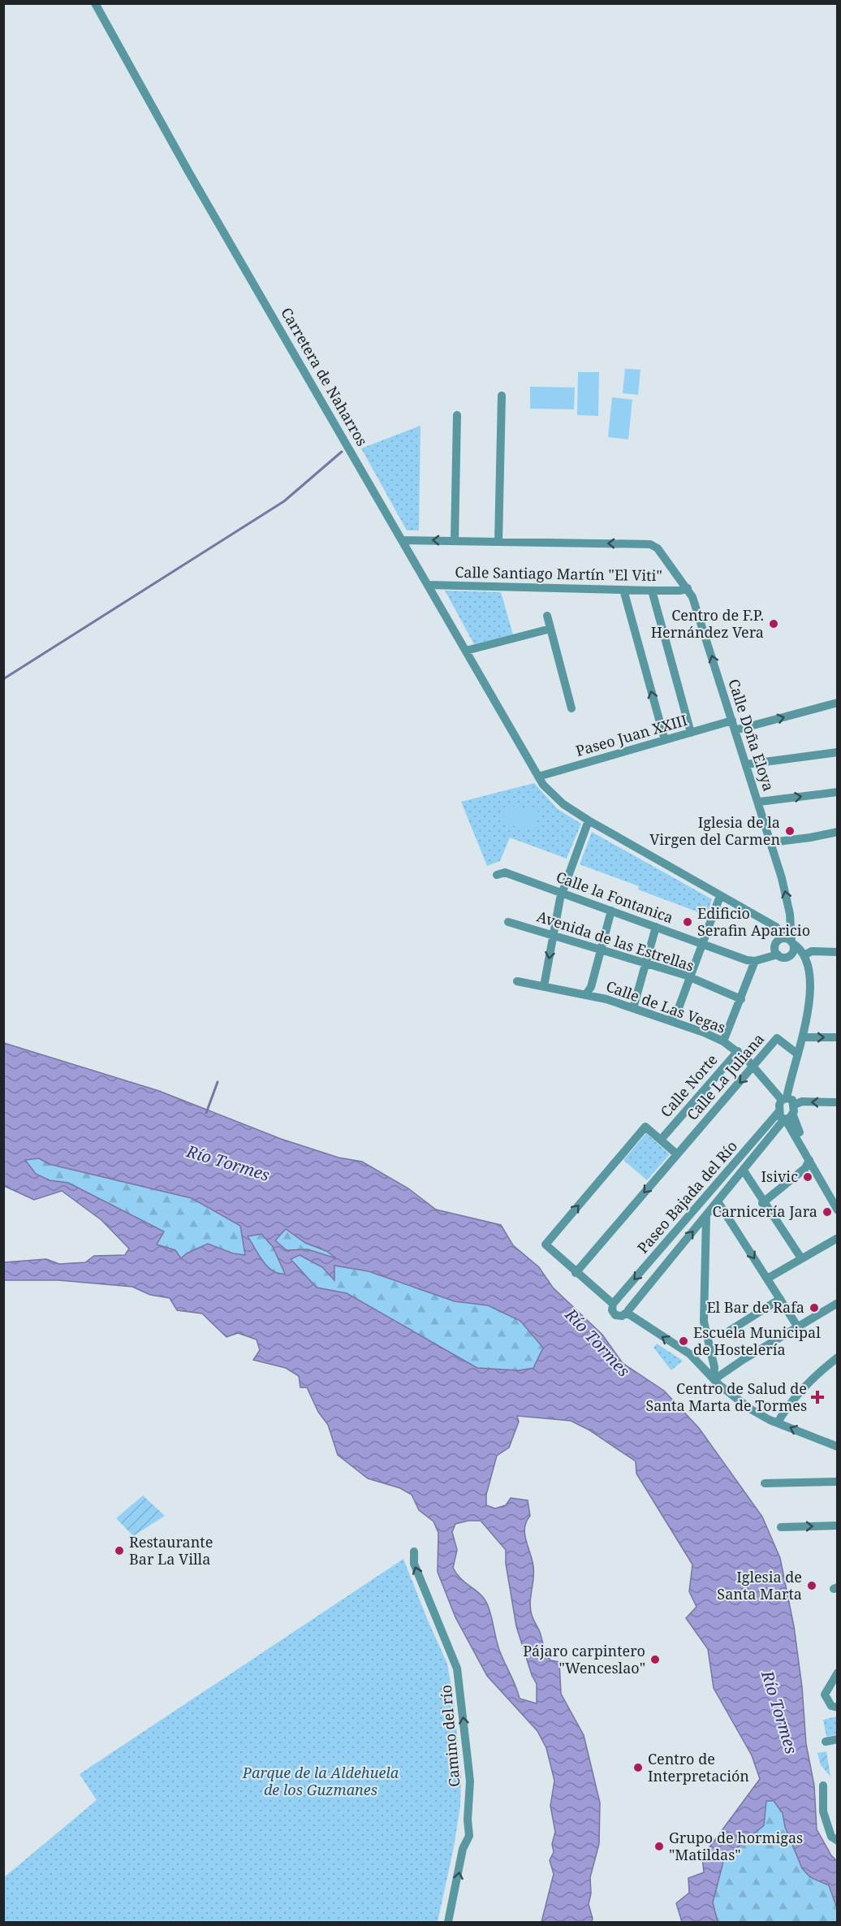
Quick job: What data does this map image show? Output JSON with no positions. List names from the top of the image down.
{
  "streets": {
    "street": [
      "Carretera de Naharros",
      "Calle Santiago Martín \"El Viti\"",
      "Calle Doña Eloya",
      "Paseo Juan XXIII",
      "Calle la Fontanica",
      "Avenida de las Estrellas",
      "Calle de Las Vegas",
      "Calle La Juliana",
      "Calle Norte",
      "Paseo Bajada del Río",
      "Camino del río"
    ]
  },
  "crossings": [
    ["Carretera de Naharros", "Calle Santiago Martín \"El Viti\""],
    ["Carretera de Naharros", "Calle Doña Eloya"],
    ["Carretera de Naharros", "Paseo Juan XXIII"],
    ["Calle Santiago Martín \"El Viti\"", "Calle Doña Eloya"],
    ["Calle Doña Eloya", "Paseo Juan XXIII"],
    ["Calle de Las Vegas", "Calle La Juliana"],
    ["Calle de Las Vegas", "Calle Norte"]
  ],
  "one_way": ["Calle Doña Eloya", "Calle La Juliana", "Camino del río"],
  "water": ["Río Tormes"],
  "parks": ["Parque de la Aldehuela de los Guzmanes"],
  "places": {
    "other": [
      "Centro de F.P. Hernández Vera",
      "Iglesia de la Virgen del Carmen",
      "Edificio Serafin Aparicio",
      "Isivic",
      "Carnicería Jara",
      "El Bar de Rafa",
      "Escuela Municipal de Hostelería",
      "Restaurante Bar La Villa",
      "Iglesia de Santa Marta",
      "Pájaro carpintero \"Wenceslao\"",
      "Centro de Interpretación",
      "Grupo de hormigas \"Matildas\""
    ],
    "health": ["Centro de Salud de Santa Marta de Tormes"]
  }
}
